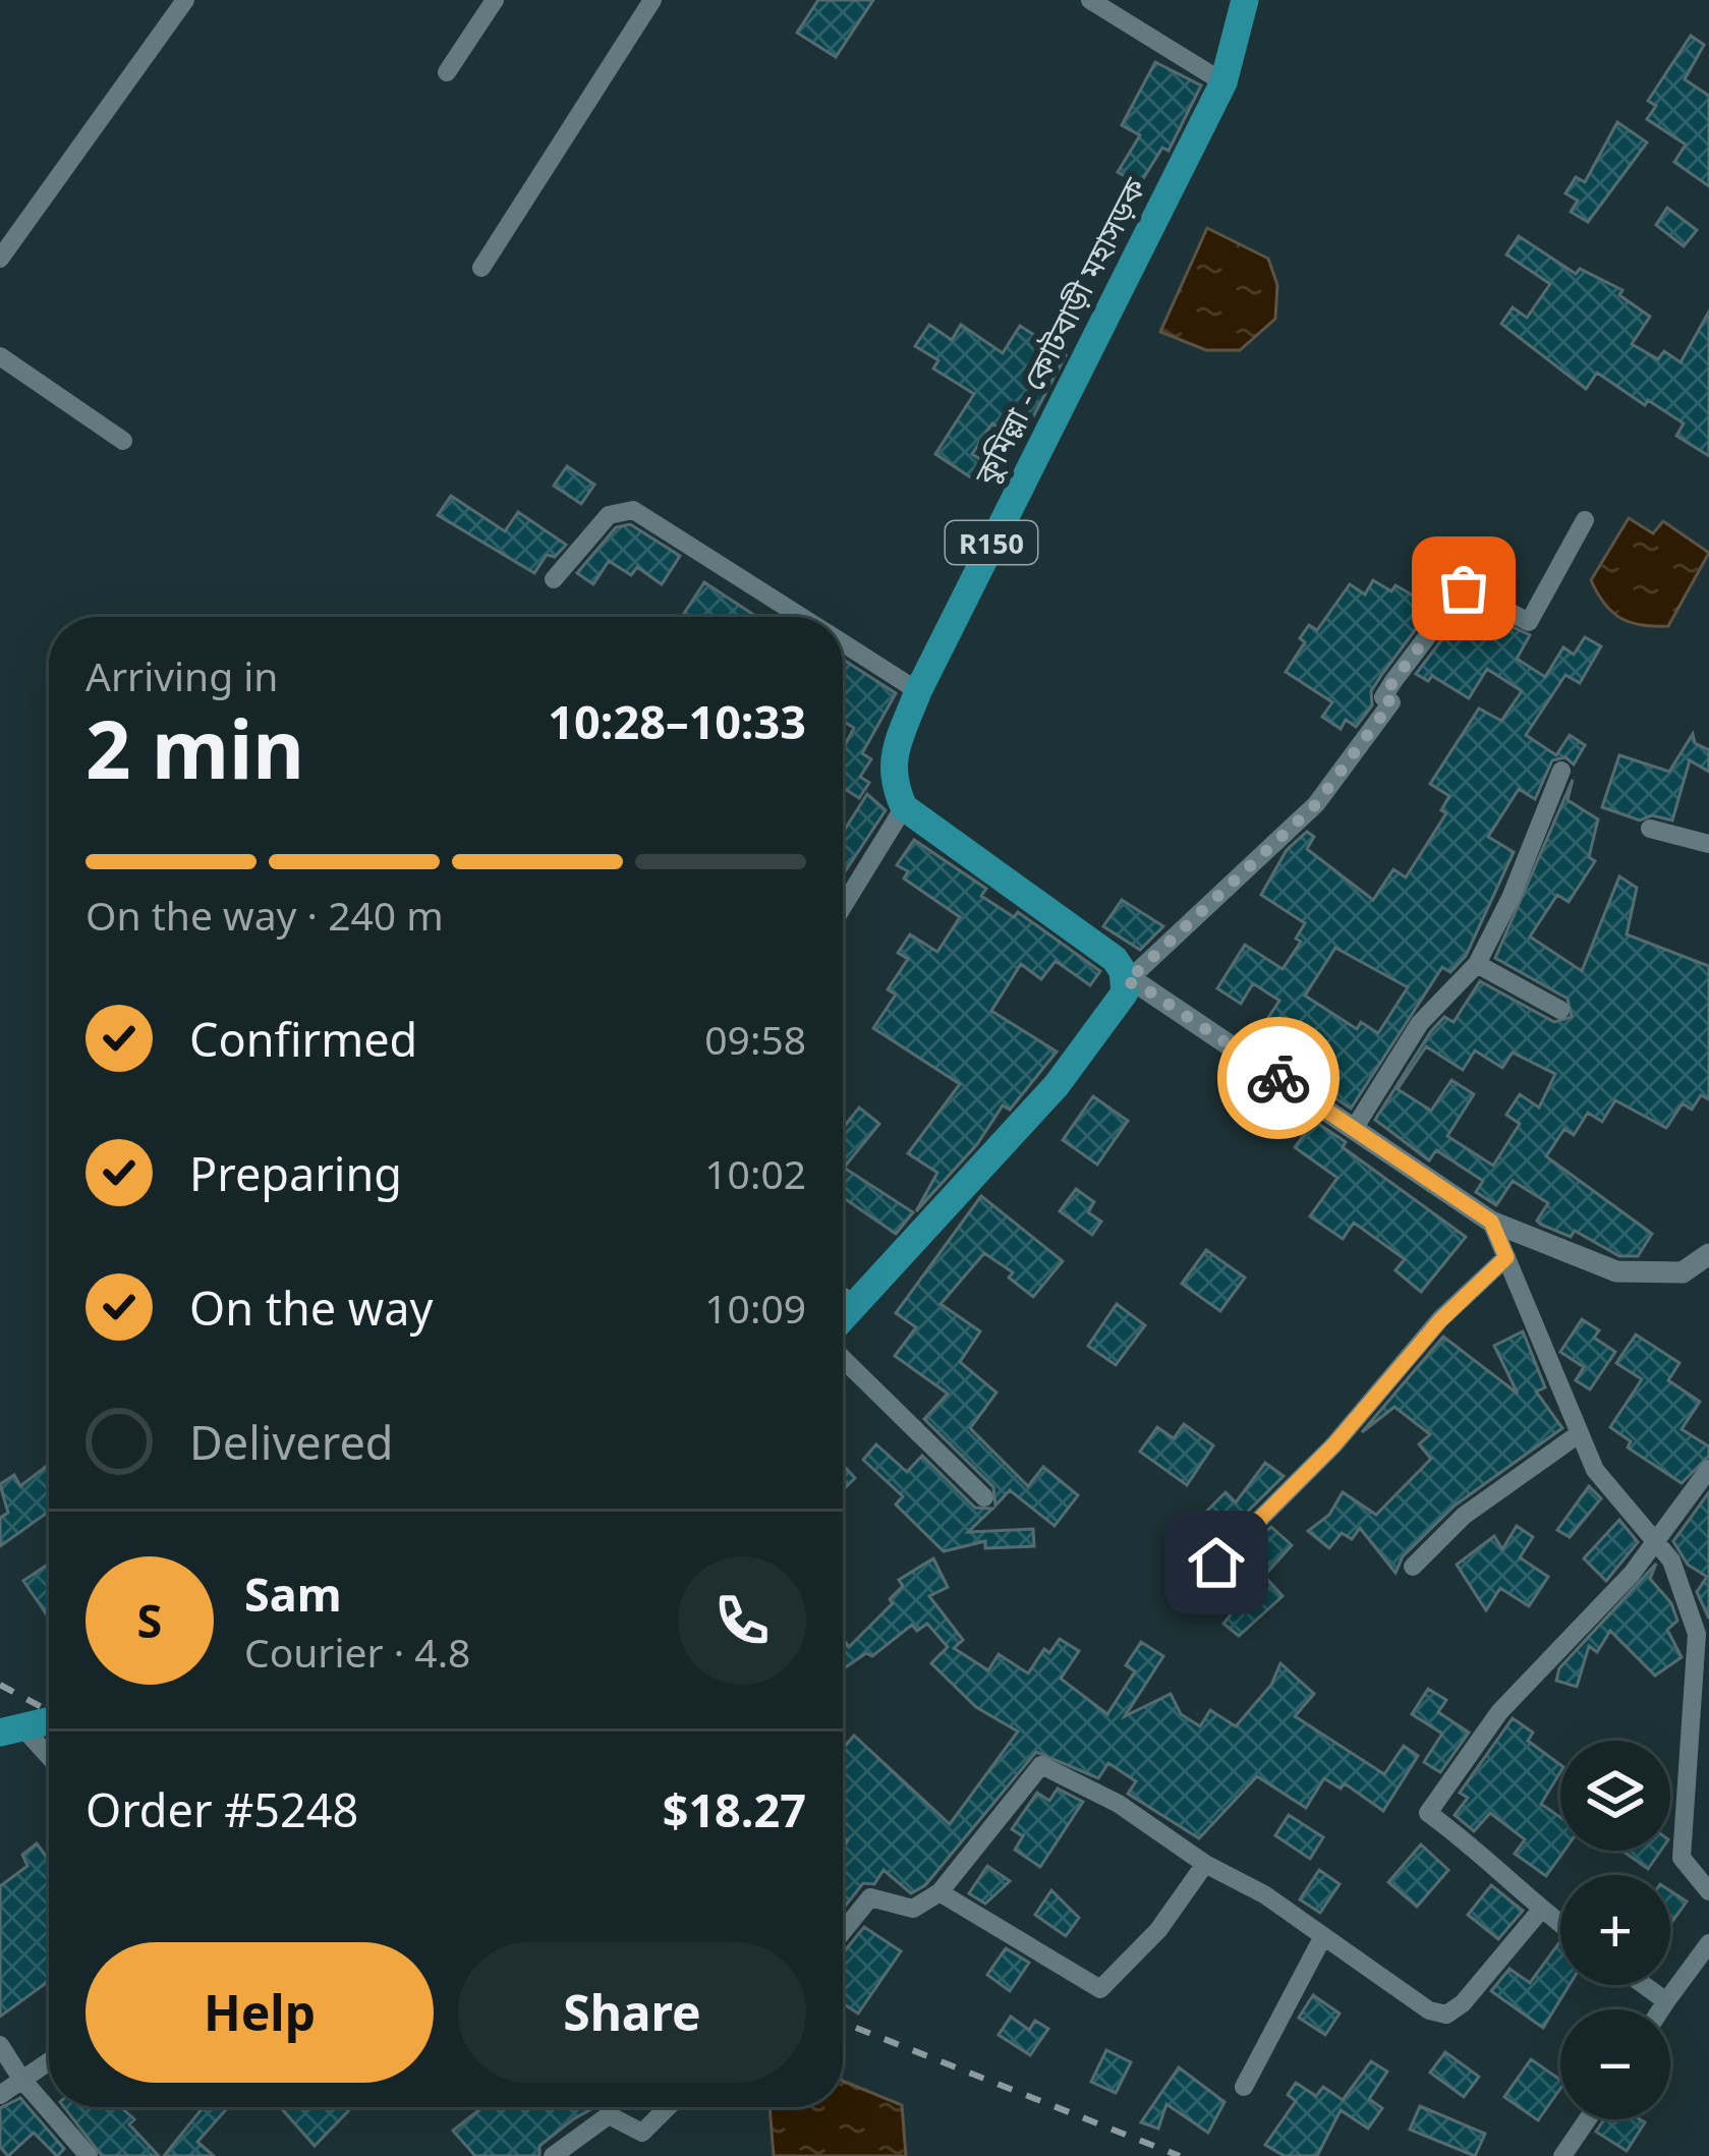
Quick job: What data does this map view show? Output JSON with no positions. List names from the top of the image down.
{
  "streets": {
    "main road": ["কুমিল্লা - কোটবাড়ী মহাসড়ক", "R150"]
  },
  "page": {
    "heading": ["2 min", "Arriving in", "10:28–10:33"],
    "panel": [
      "Sam",
      "Courier · 4.8",
      "Order #5248",
      "$18.27"
    ],
    "bar": "On the way · 240 m",
    "list": [
      ["Confirmed", "09:58"],
      ["Preparing", "10:02"],
      ["On the way", "10:09"],
      "Delivered"
    ],
    "round": "S",
    "map_buttons": ["+", "−"],
    "buttons": ["Help", "Share"]
  }
}
